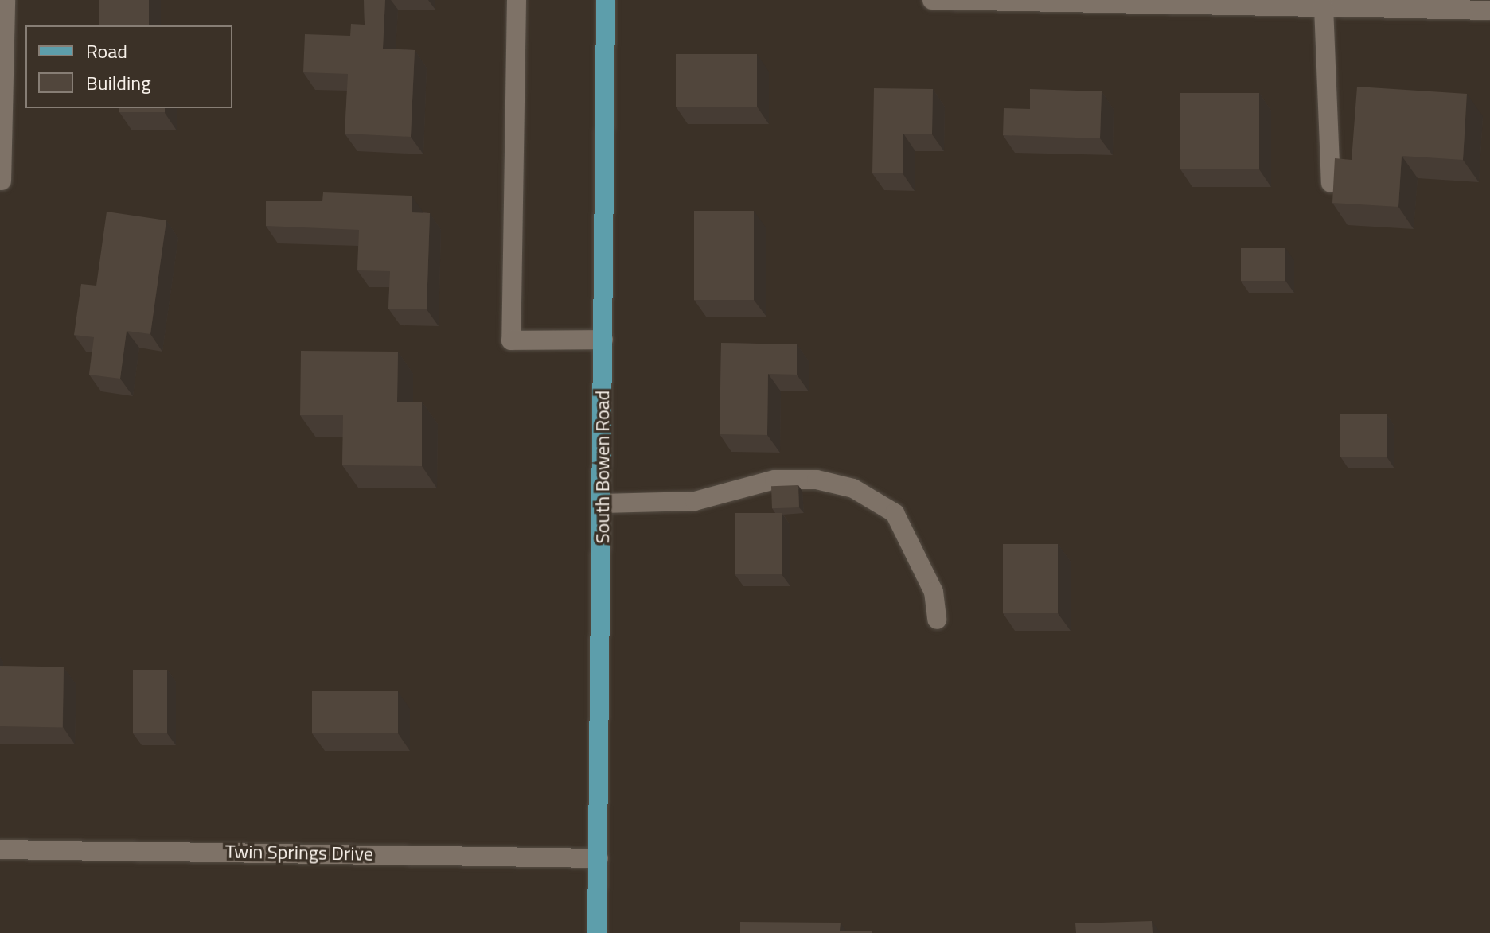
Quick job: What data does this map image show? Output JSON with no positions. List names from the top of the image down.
{
  "streets": {
    "main road": ["South Bowen Road"],
    "street": ["Twin Springs Drive"]
  },
  "crossings": [
    ["South Bowen Road", "Twin Springs Drive"]
  ],
  "legend": ["Road", "Building"]
}
